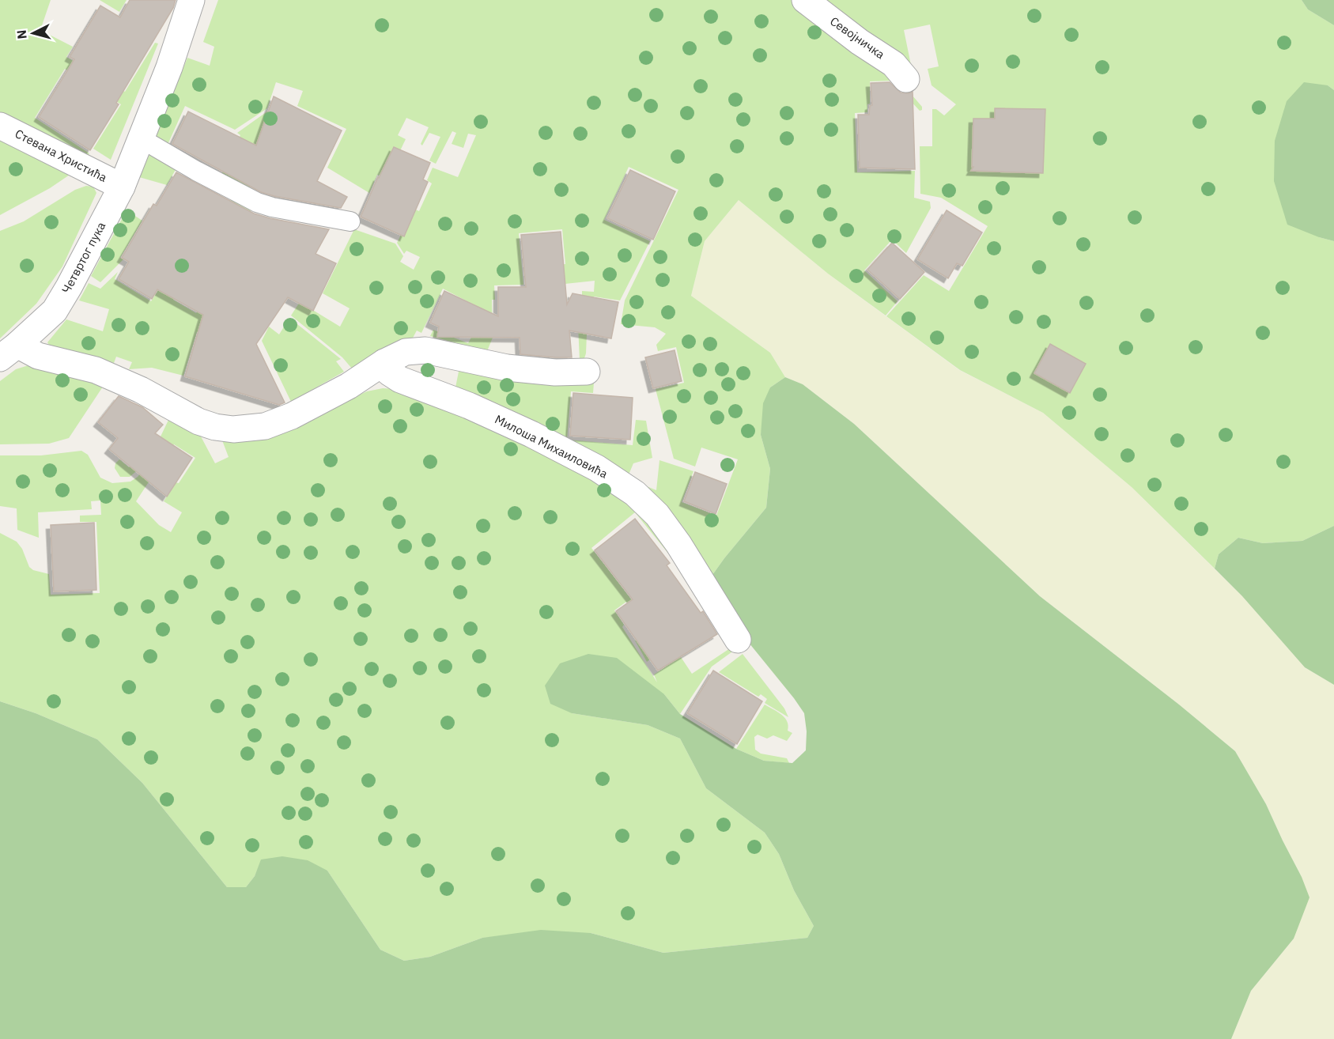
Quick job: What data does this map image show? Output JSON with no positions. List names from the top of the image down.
{
  "streets": {
    "street": [
      "Севојничка",
      "Стевана Христића",
      "Четвртог пука",
      "Милоша Михаиловића"
    ]
  },
  "crossings": [
    ["Стевана Христића", "Четвртог пука"]
  ],
  "north": "left"
}
